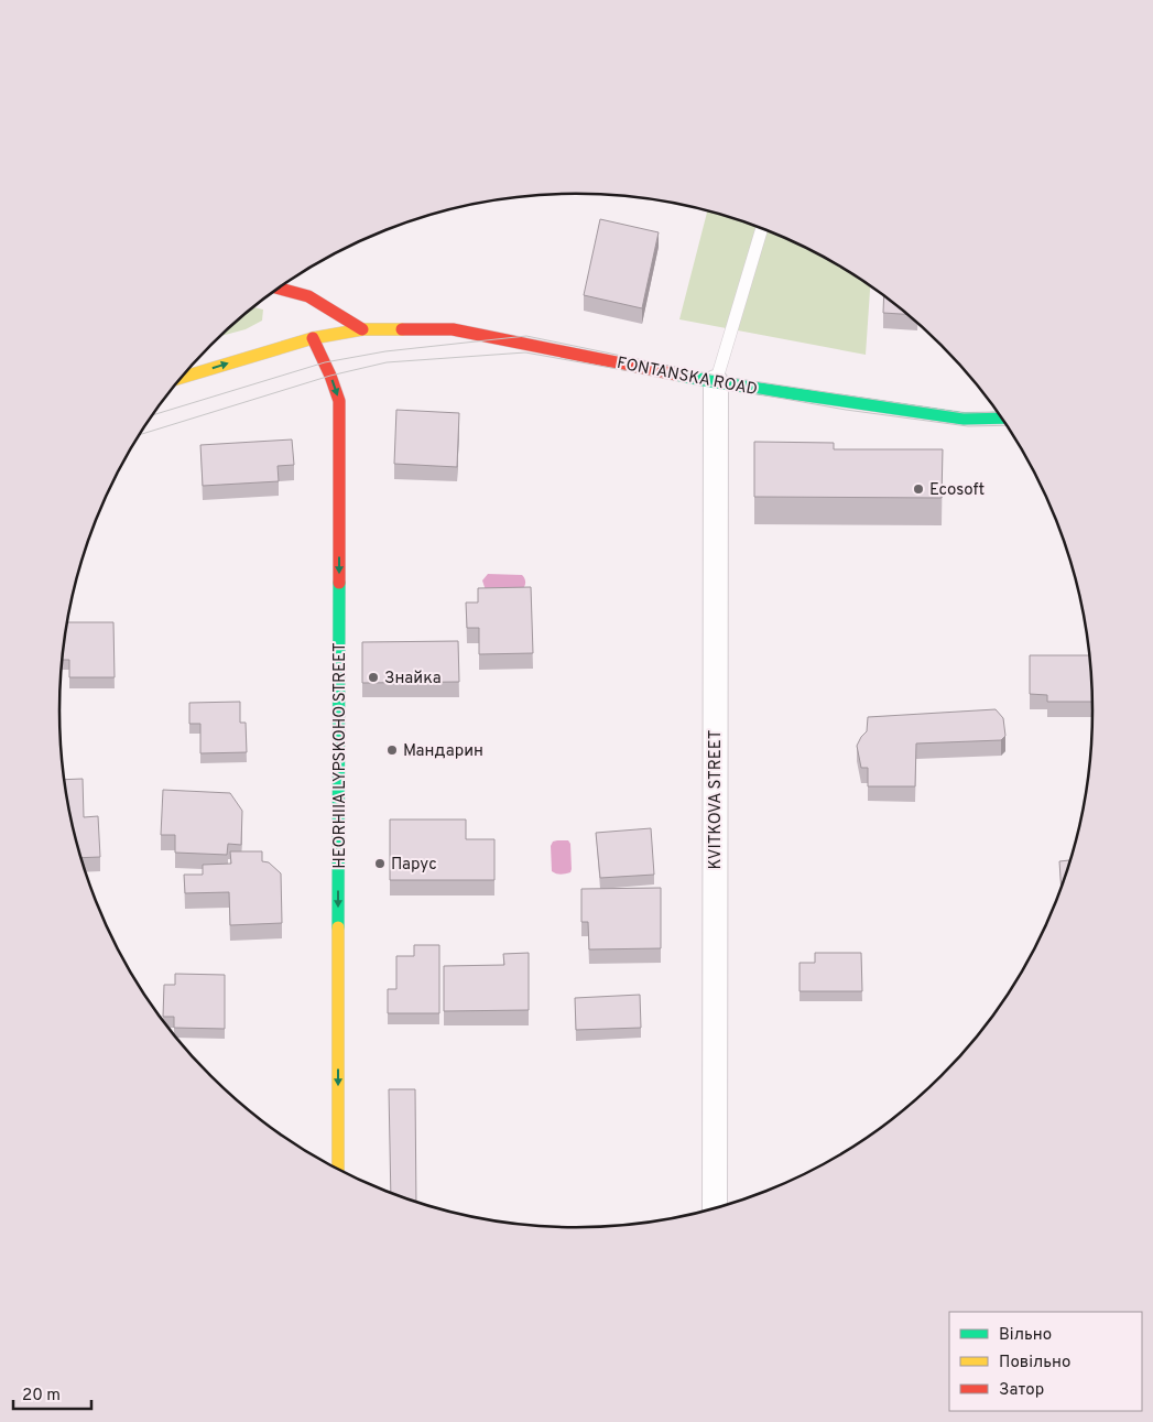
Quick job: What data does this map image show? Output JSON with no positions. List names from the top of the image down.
{
  "streets": {
    "main road": ["FONTANSKA ROAD", "HEORHIIA LYPSKOHO STREET"],
    "street": ["KVITKOVA STREET"]
  },
  "crossings": [
    ["FONTANSKA ROAD", "HEORHIIA LYPSKOHO STREET"],
    ["FONTANSKA ROAD", "KVITKOVA STREET"]
  ],
  "one_way": ["HEORHIIA LYPSKOHO STREET"],
  "places": [
    "Ecosoft",
    "Знайка",
    "Мандарин",
    "Парус"
  ],
  "legend": ["Вільно", "Повільно", "Затор"],
  "scale_bar": "20 m"
}
